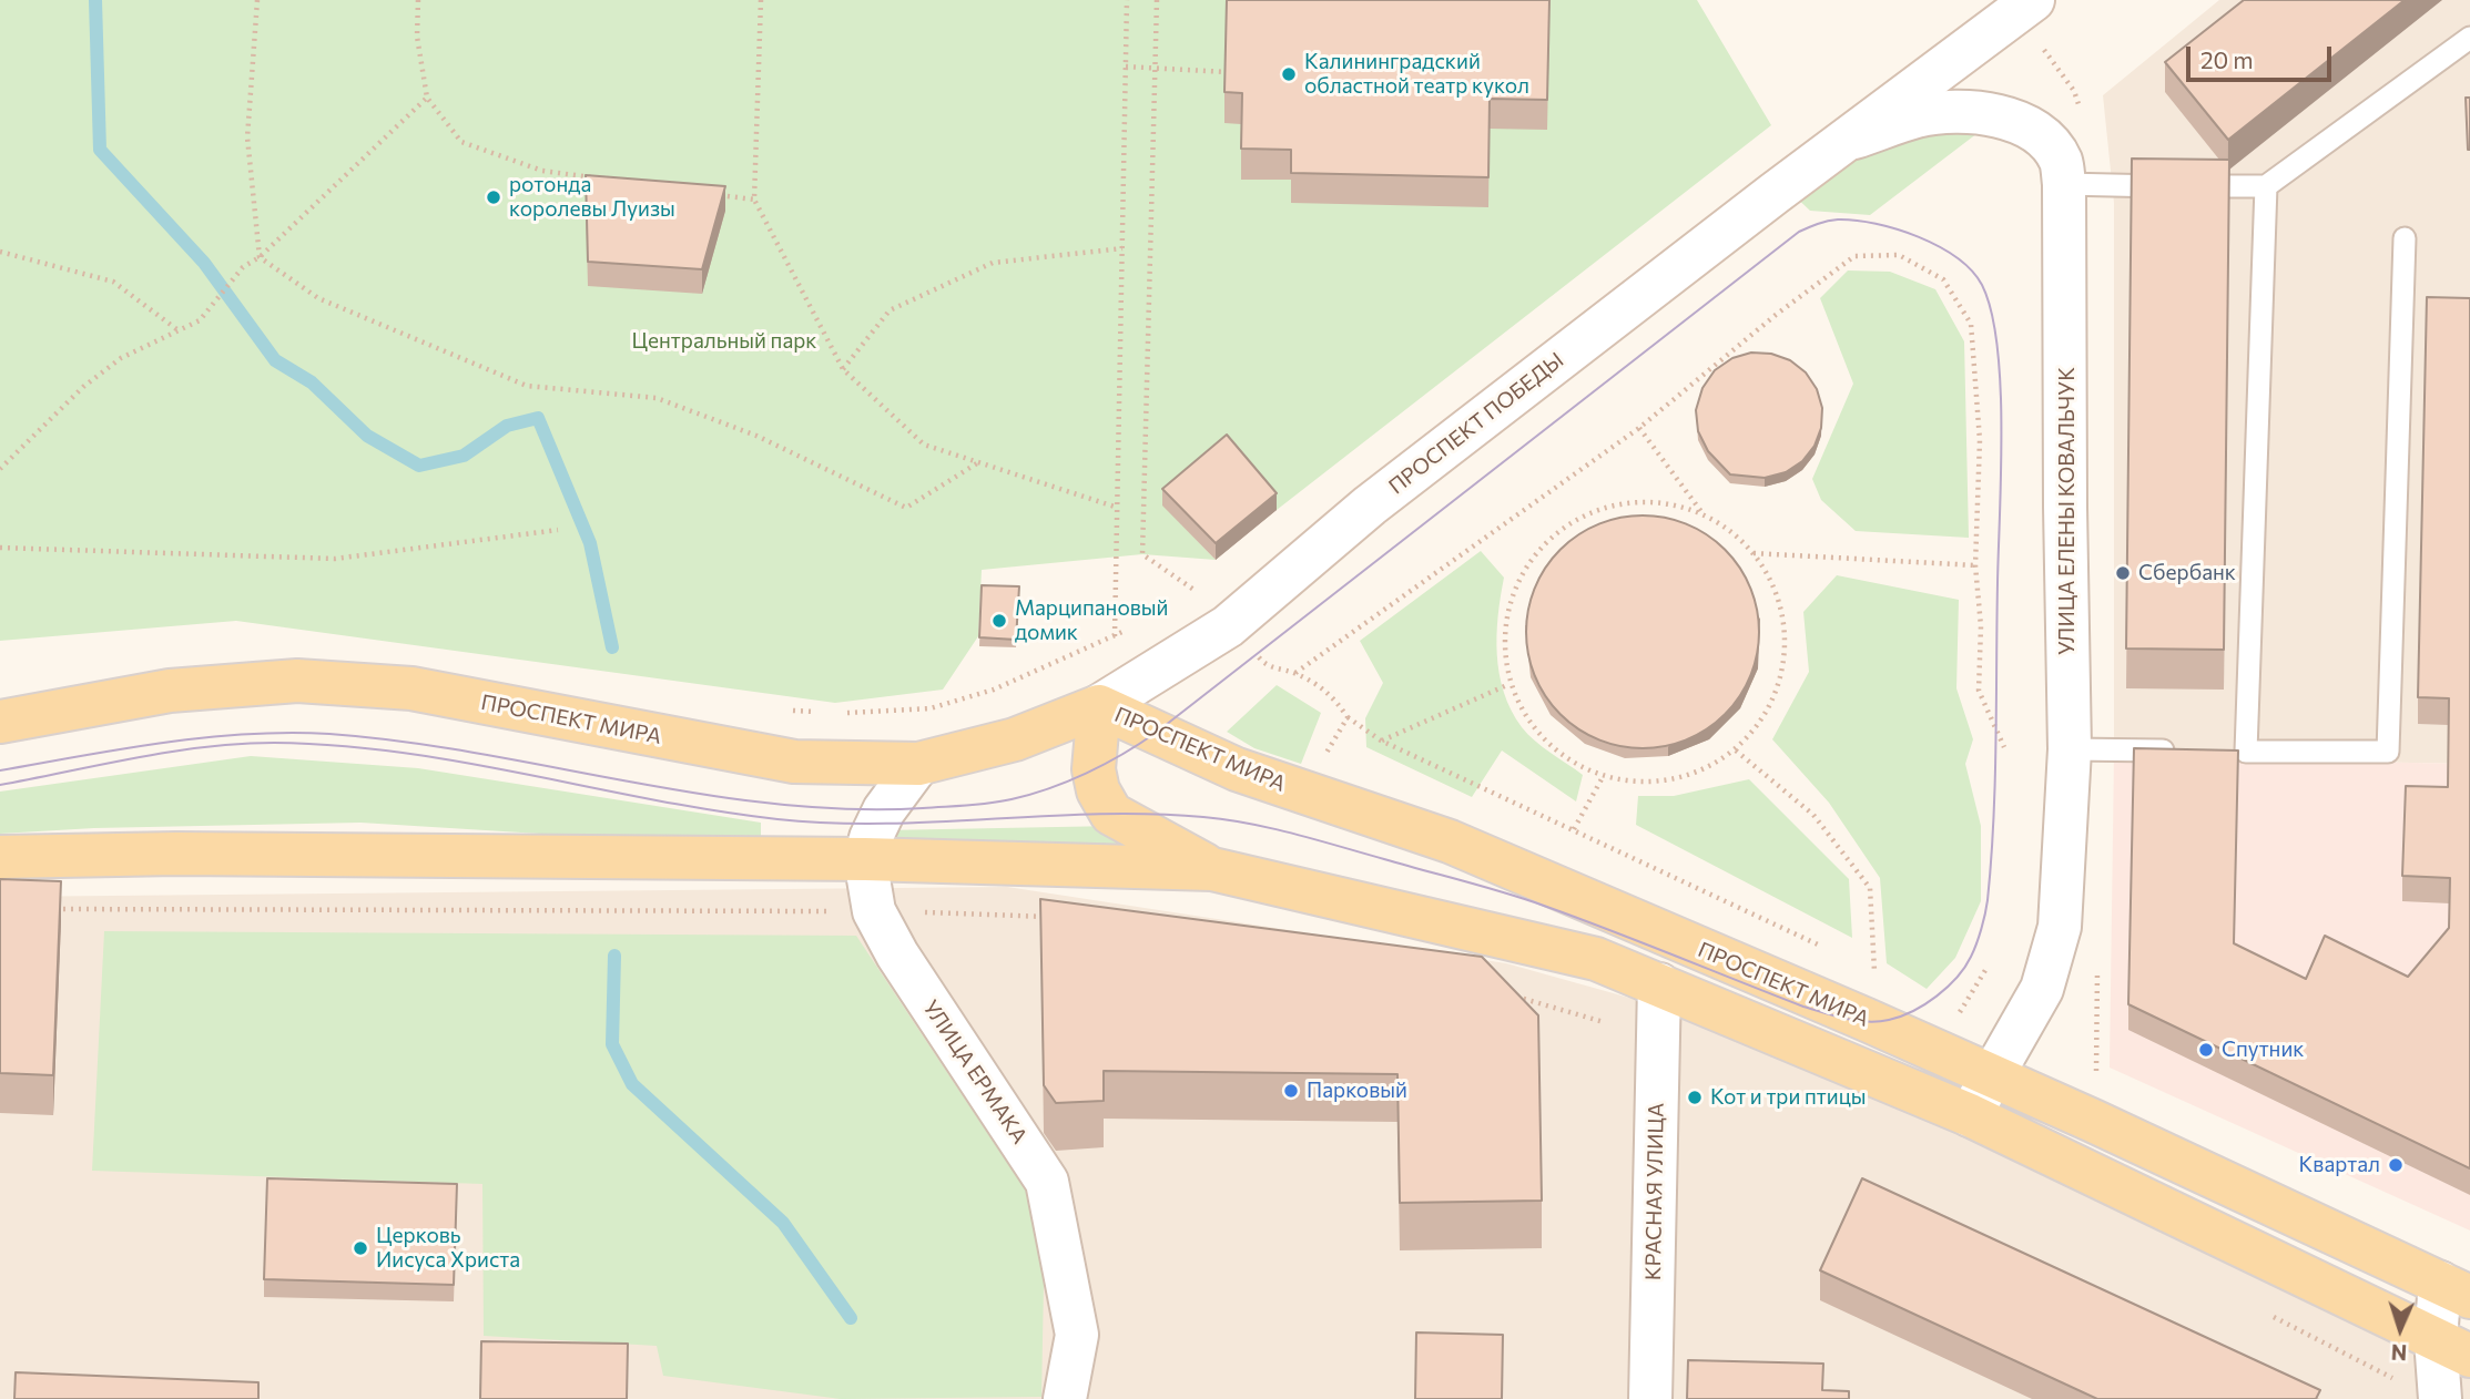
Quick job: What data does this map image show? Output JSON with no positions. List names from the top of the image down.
{
  "streets": {
    "main road": ["ПРОСПЕКТ МИРА"],
    "street": [
      "ПРОСПЕКТ ПОБЕДЫ",
      "УЛИЦА ЕЛЕНЫ КОВАЛЬЧУК",
      "УЛИЦА ЕРМАКА",
      "КРАСНАЯ УЛИЦА"
    ]
  },
  "crossings": [
    ["ПРОСПЕКТ ПОБЕДЫ", "УЛИЦА ЕЛЕНЫ КОВАЛЬЧУК"],
    ["ПРОСПЕКТ ПОБЕДЫ", "ПРОСПЕКТ МИРА"],
    ["УЛИЦА ЕЛЕНЫ КОВАЛЬЧУК", "ПРОСПЕКТ МИРА"]
  ],
  "parks": ["Центральный парк"],
  "places": [
    "Калининградский областной театр кукол",
    "ротонда королевы Луизы",
    "Сбербанк",
    "Марципановый домик",
    "Спутник",
    "Парковый",
    "Кот и три птицы",
    "Квартал",
    "Церковь Иисуса Христа"
  ],
  "scale_bar": "20 m",
  "north": "bottom"
}
